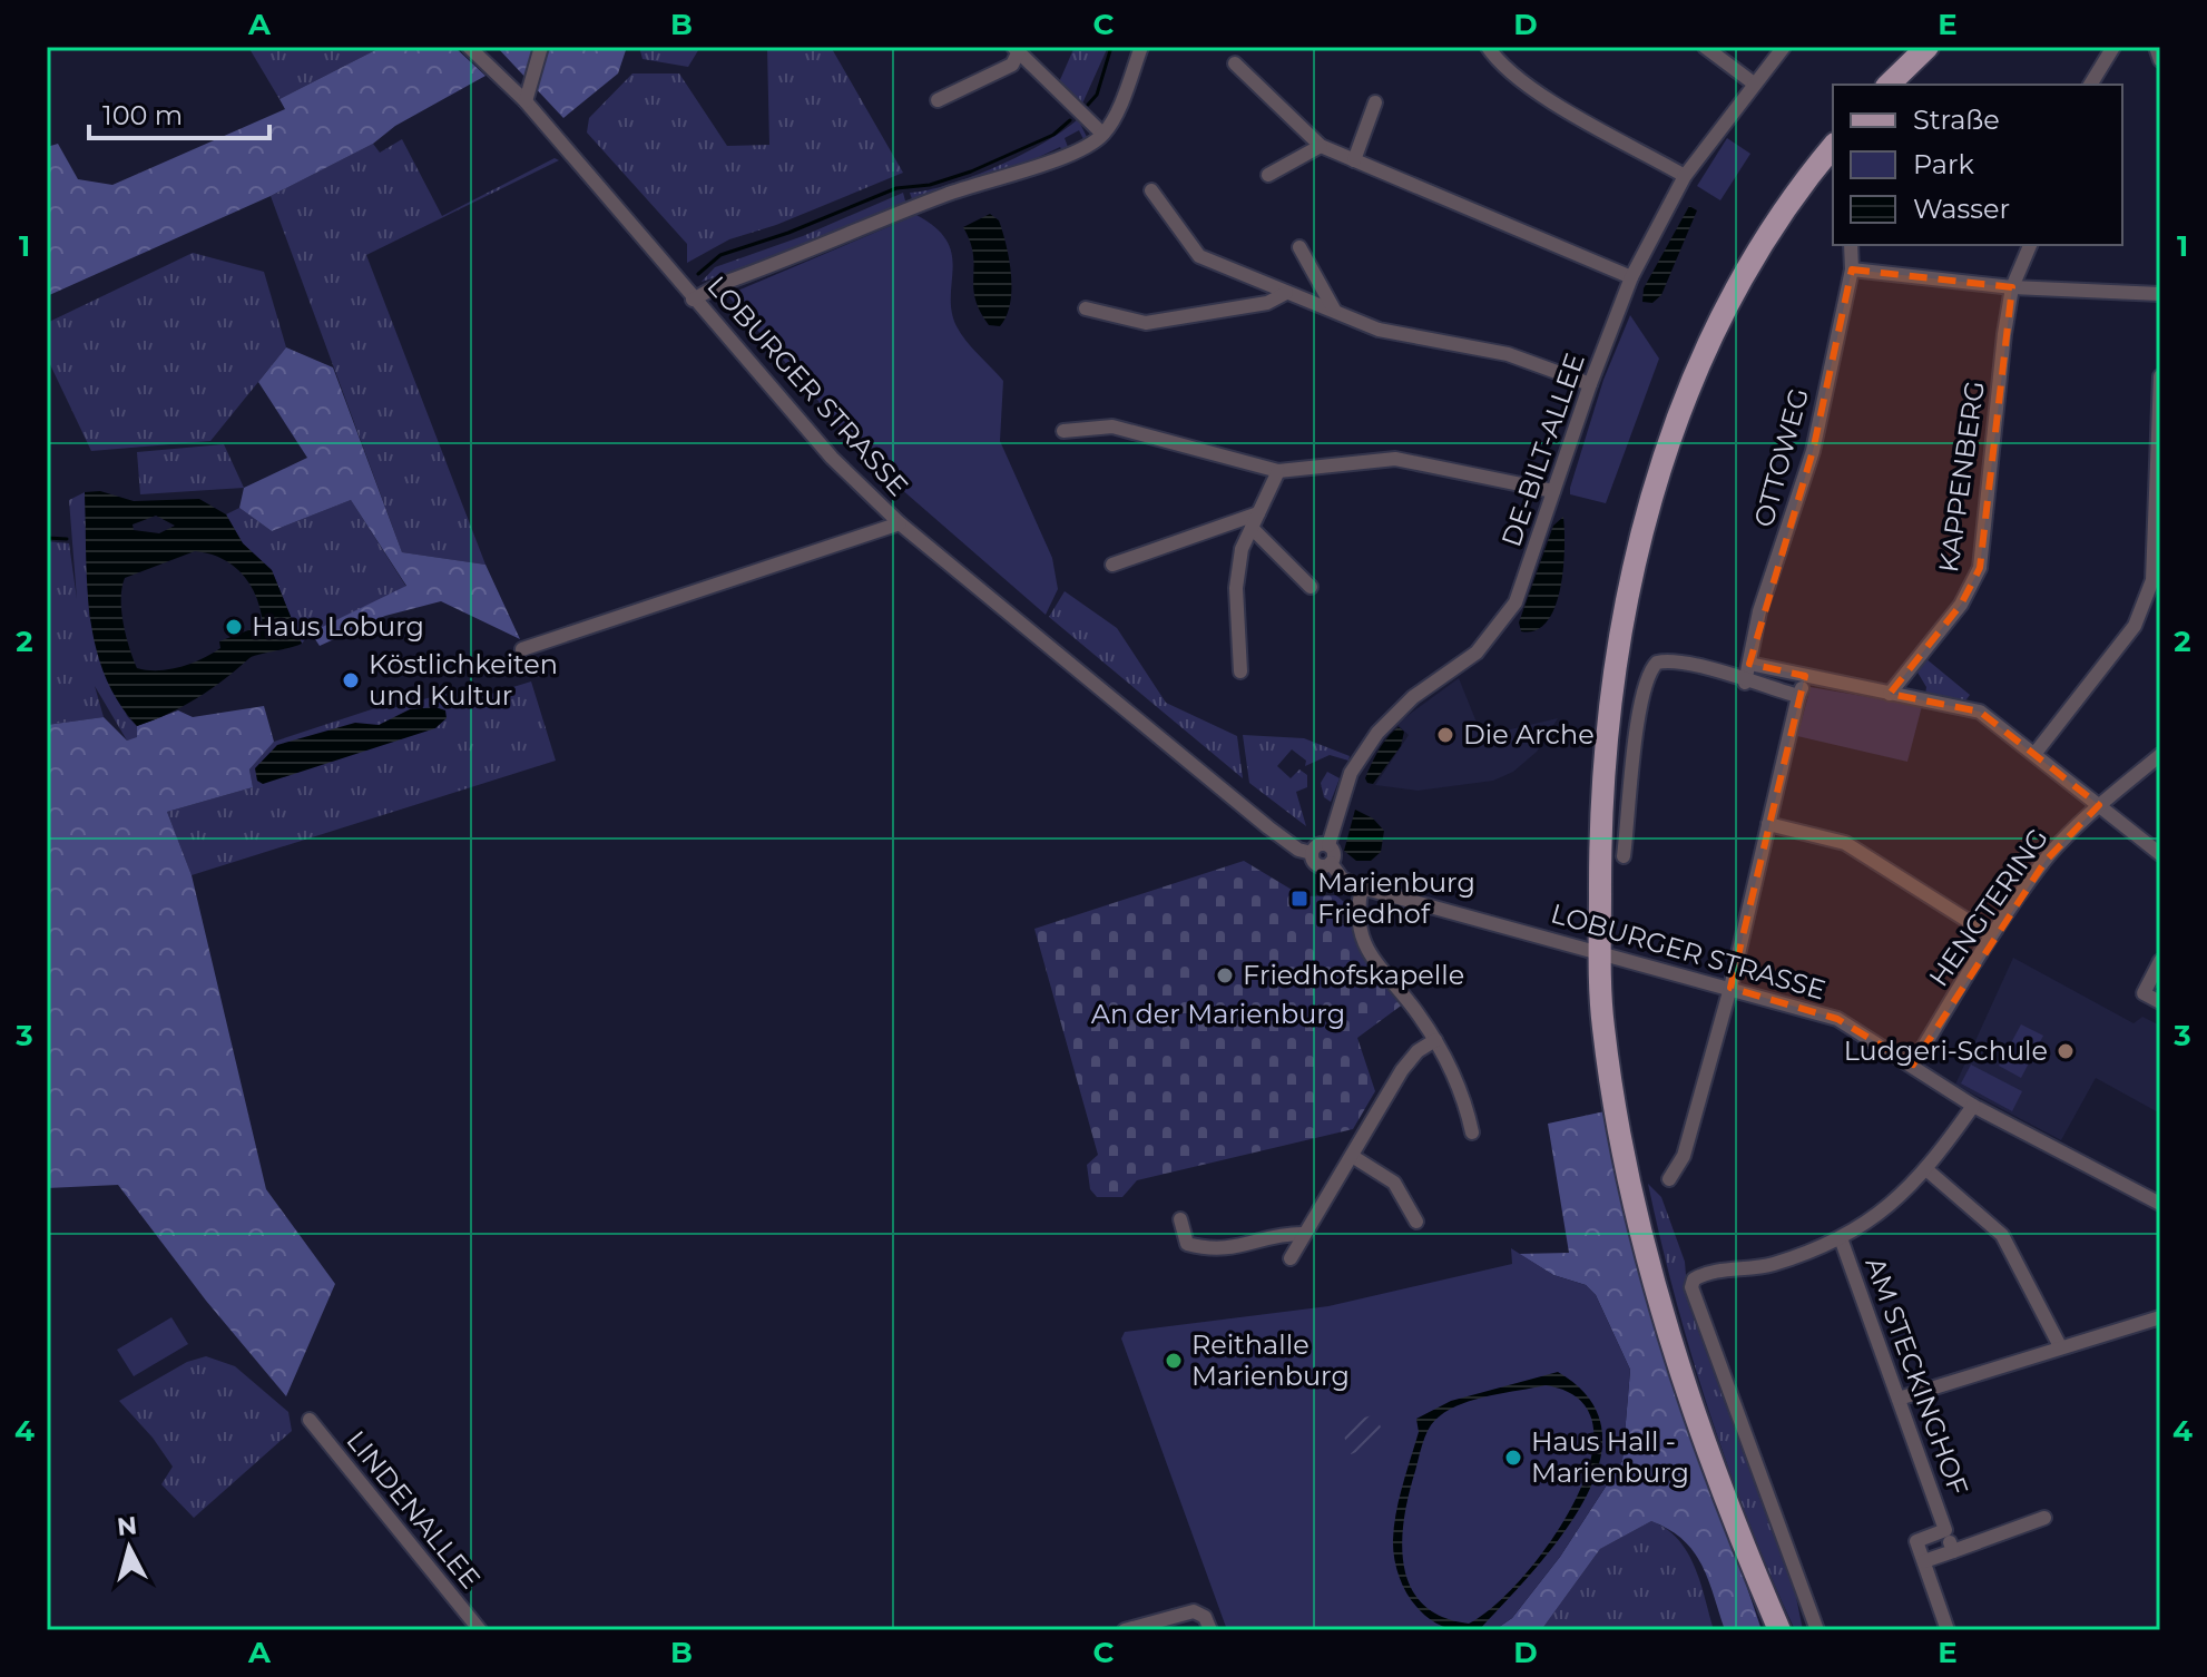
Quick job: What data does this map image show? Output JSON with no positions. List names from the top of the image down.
{
  "streets": {
    "street": [
      "LOBURGER STRASSE",
      "DE-BILT-ALLEE",
      "OTTOWEG",
      "KAPPENBERG",
      "HENGTERING",
      "AM STECKINGHOF",
      "LINDENALLEE"
    ]
  },
  "crossings": [
    ["LOBURGER STRASSE", "DE-BILT-ALLEE"],
    ["LOBURGER STRASSE", "HENGTERING"]
  ],
  "parks": ["An der Marienburg"],
  "places": {
    "other": [
      "Haus Loburg",
      "Köstlichkeiten und Kultur",
      "Die Arche",
      "Friedhofskapelle",
      "Ludgeri-Schule",
      "Reithalle Marienburg",
      "Haus Hall - Marienburg"
    ],
    "transit": ["Marienburg Friedhof"]
  },
  "legend": ["Straße", "Park", "Wasser"],
  "scale_bar": "100 m",
  "north": "top",
  "grid": {
    "columns": [
      "A",
      "B",
      "C",
      "D",
      "E"
    ],
    "rows": [
      "1",
      "2",
      "3",
      "4"
    ]
  }
}
